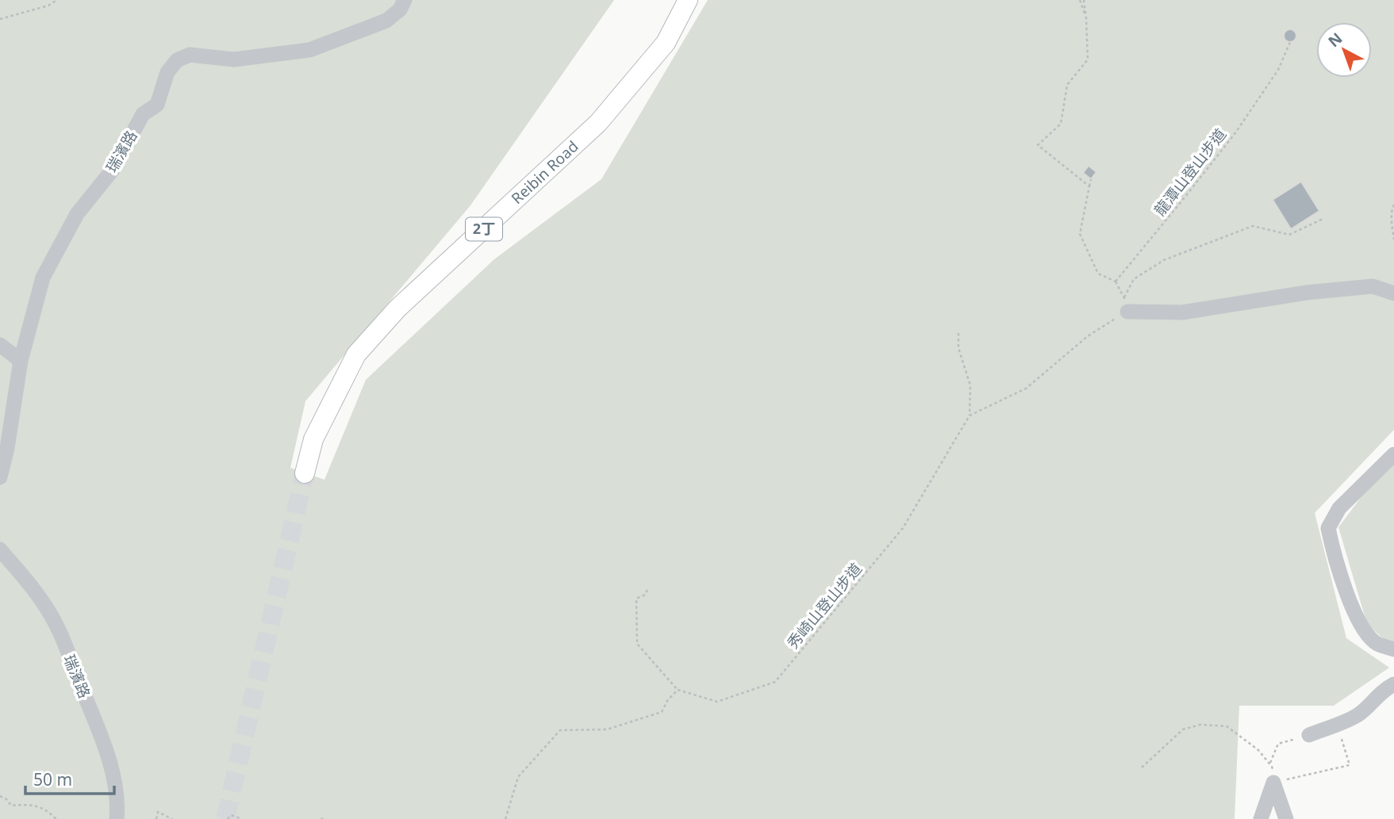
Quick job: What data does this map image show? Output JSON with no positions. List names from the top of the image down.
{
  "streets": {
    "main road": ["Reibin Road", "2丁"],
    "street": ["瑞濱路"],
    "path": ["龍潭山登山步道", "秀崎山登山步道"]
  },
  "scale_bar": "50 m",
  "north": "top left"
}
